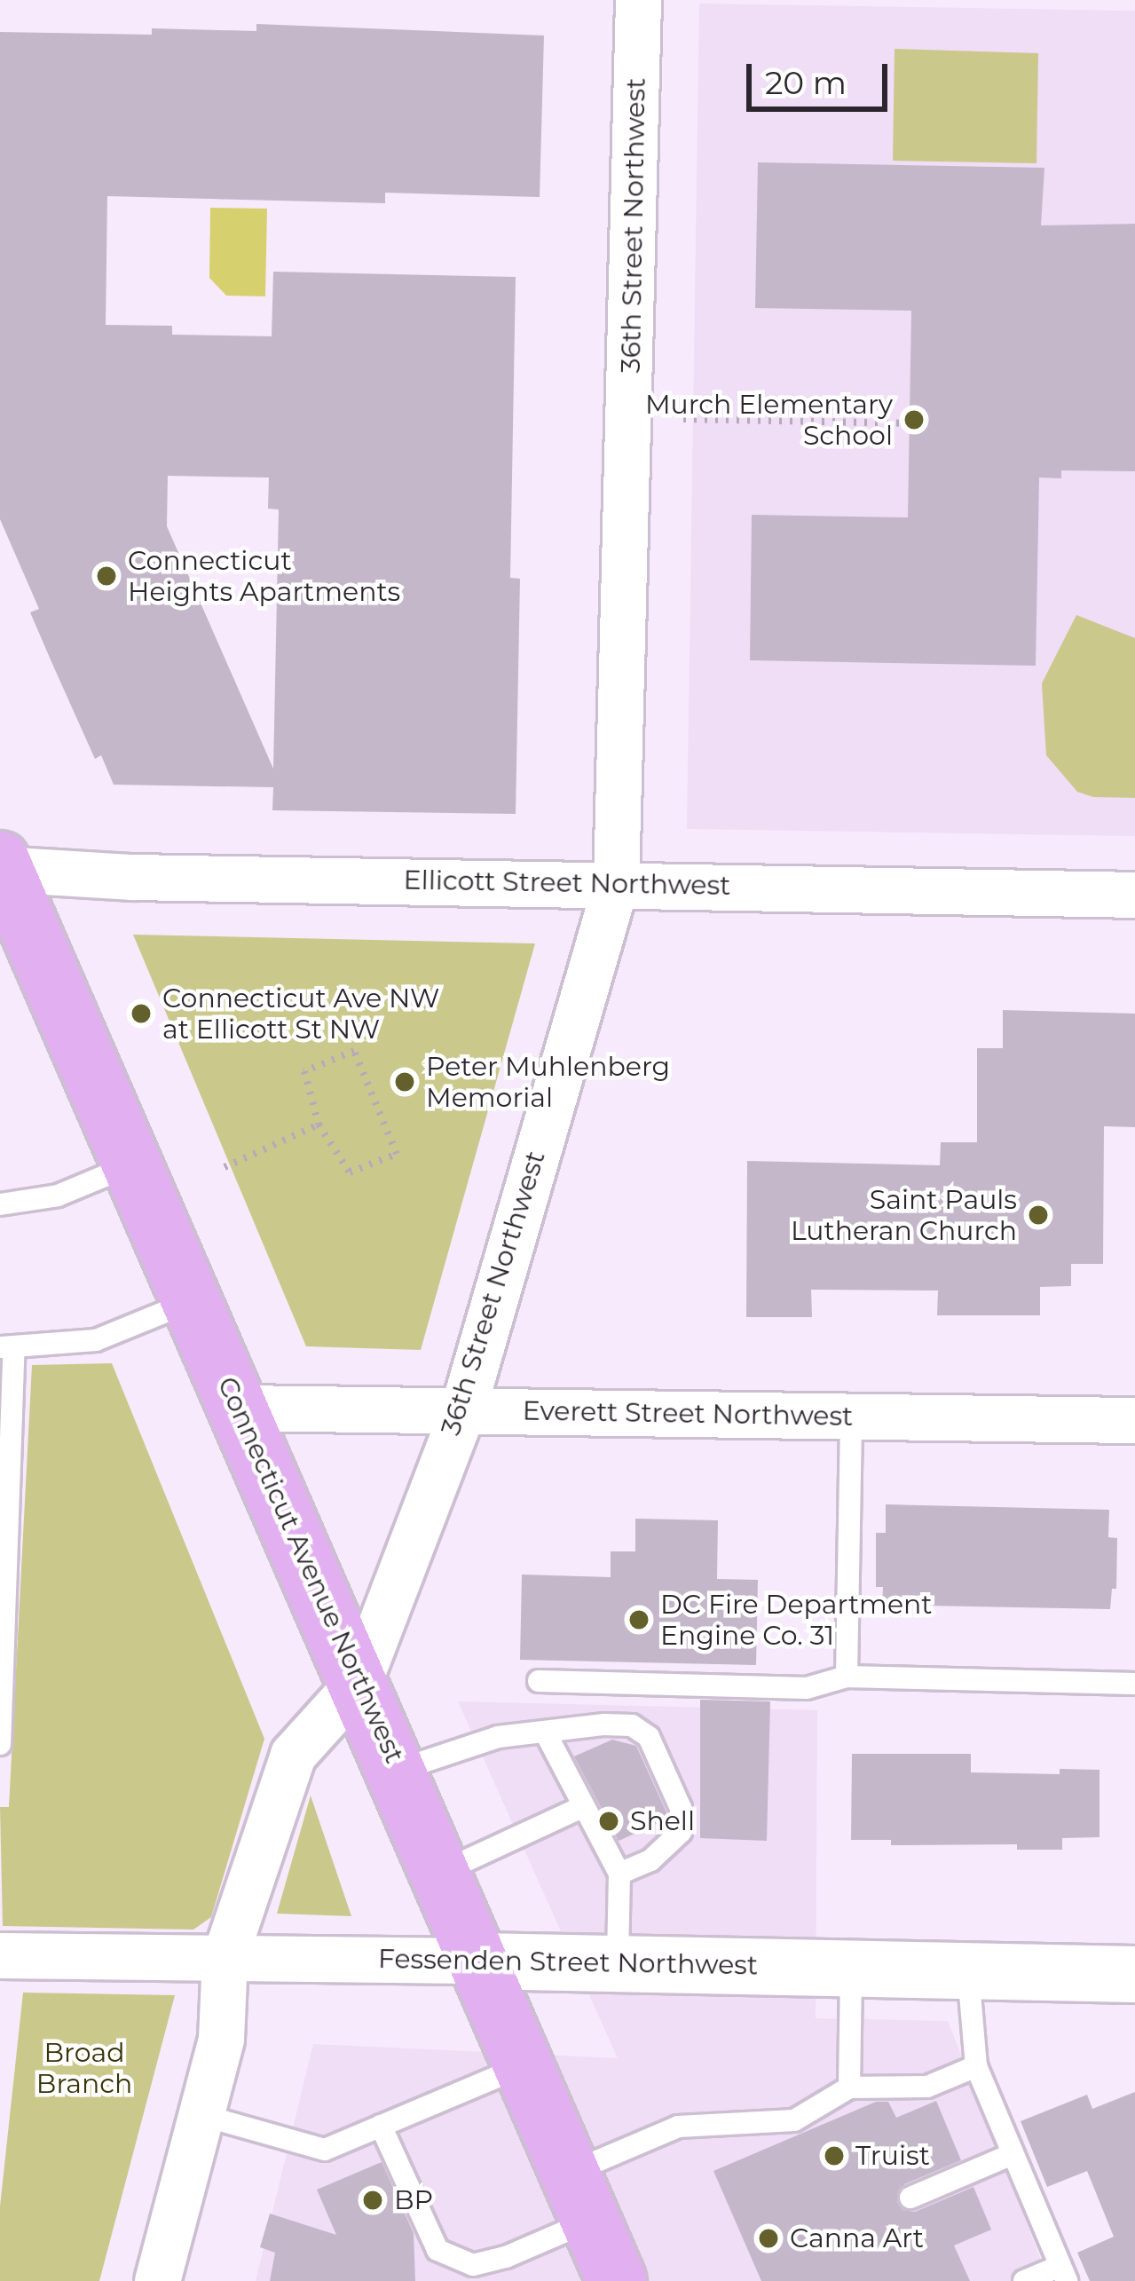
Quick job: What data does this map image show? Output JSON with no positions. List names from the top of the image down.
{
  "streets": {
    "main road": ["Connecticut Avenue Northwest"],
    "street": [
      "36th Street Northwest",
      "Ellicott Street Northwest",
      "Everett Street Northwest",
      "Fessenden Street Northwest"
    ]
  },
  "crossings": [
    ["36th Street Northwest", "Ellicott Street Northwest"],
    ["36th Street Northwest", "Everett Street Northwest"],
    ["36th Street Northwest", "Connecticut Avenue Northwest"],
    ["36th Street Northwest", "Fessenden Street Northwest"],
    ["Ellicott Street Northwest", "Connecticut Avenue Northwest"],
    ["Everett Street Northwest", "Connecticut Avenue Northwest"],
    ["Connecticut Avenue Northwest", "Fessenden Street Northwest"]
  ],
  "parks": ["Broad Branch"],
  "places": [
    "Murch Elementary School",
    "Connecticut Heights Apartments",
    "Connecticut Ave NW at Ellicott St NW",
    "Peter Muhlenberg Memorial",
    "Saint Pauls Lutheran Church",
    "DC Fire Department Engine Co. 31",
    "Shell",
    "Truist",
    "BP",
    "Canna Art"
  ],
  "scale_bar": "20 m"
}
